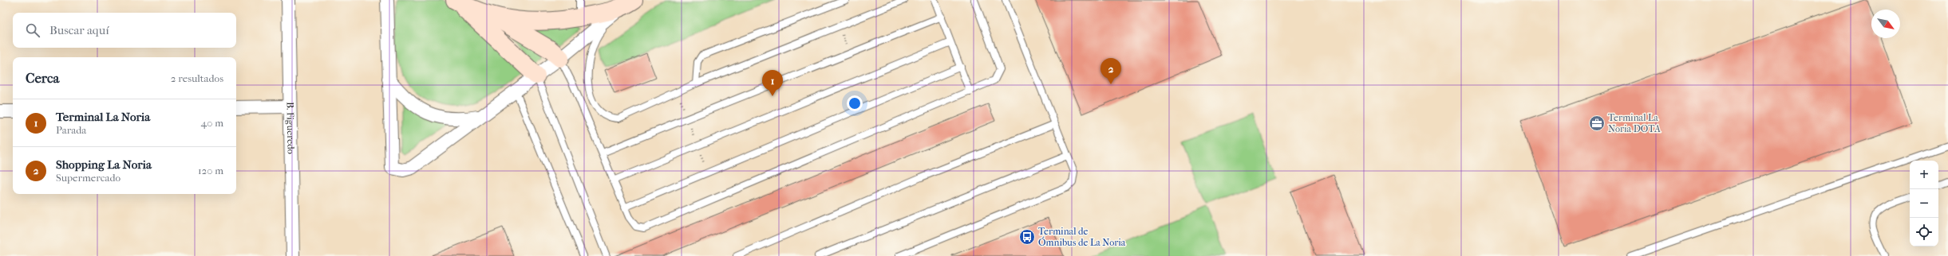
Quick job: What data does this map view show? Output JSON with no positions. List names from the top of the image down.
{
  "streets": {
    "street": ["B. Figueredo"]
  },
  "places": {
    "office": ["Terminal La Noria DOTA"],
    "bus stop": ["Terminal de Ómnibus de La Noria"]
  },
  "north": "bottom right",
  "page": {
    "search": "Buscar aquí",
    "heading": ["Cerca", "2 resultados"],
    "pins": ["2", "1"],
    "list": [
      {
        "mark": "1",
        "name": "Terminal La Noria",
        "note": "Parada",
        "value": "40 m"
      },
      {
        "mark": "2",
        "name": "Shopping La Noria",
        "note": "Supermercado",
        "value": "120 m"
      }
    ],
    "map_buttons": ["+", "−"]
  }
}
